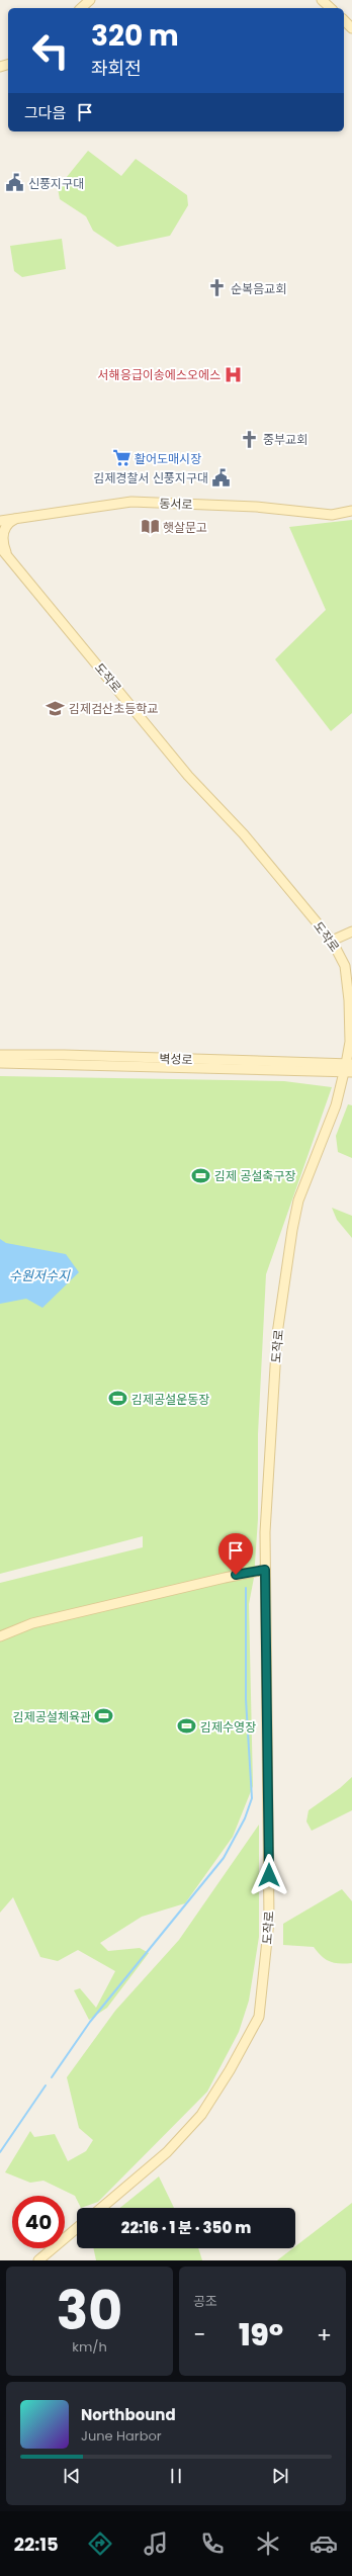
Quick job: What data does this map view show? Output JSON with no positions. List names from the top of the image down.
{
  "streets": {
    "street": ["동서로", "도작로", "벽성로"]
  },
  "crossings": [
    ["도작로", "벽성로"]
  ],
  "water": ["수원저수지"],
  "places": {
    "public building": ["신풍지구대", "김제경찰서 신풍지구대"],
    "church": ["순복음교회", "중부교회"],
    "hospital": ["서해응급이송에스오에스"],
    "supermarket": ["활어도매시장"],
    "library": ["햇살문고"],
    "school or university": ["김제검산초등학교"],
    "sports": [
      "김제 공설축구장",
      "김제공설운동장",
      "김제공설체육관",
      "김제수영장"
    ]
  },
  "page": {
    "turn": ["320 m", "좌회전"],
    "then": "그다음",
    "limit": "40",
    "trip": "22:16 · 1 분 · 350 m",
    "tile": [
      ["30", "km/h"],
      "공조"
    ],
    "heat": ["−", "19°", "+"],
    "song": ["Northbound", "June Harbor"],
    "tabs": "22:15"
  }
}
